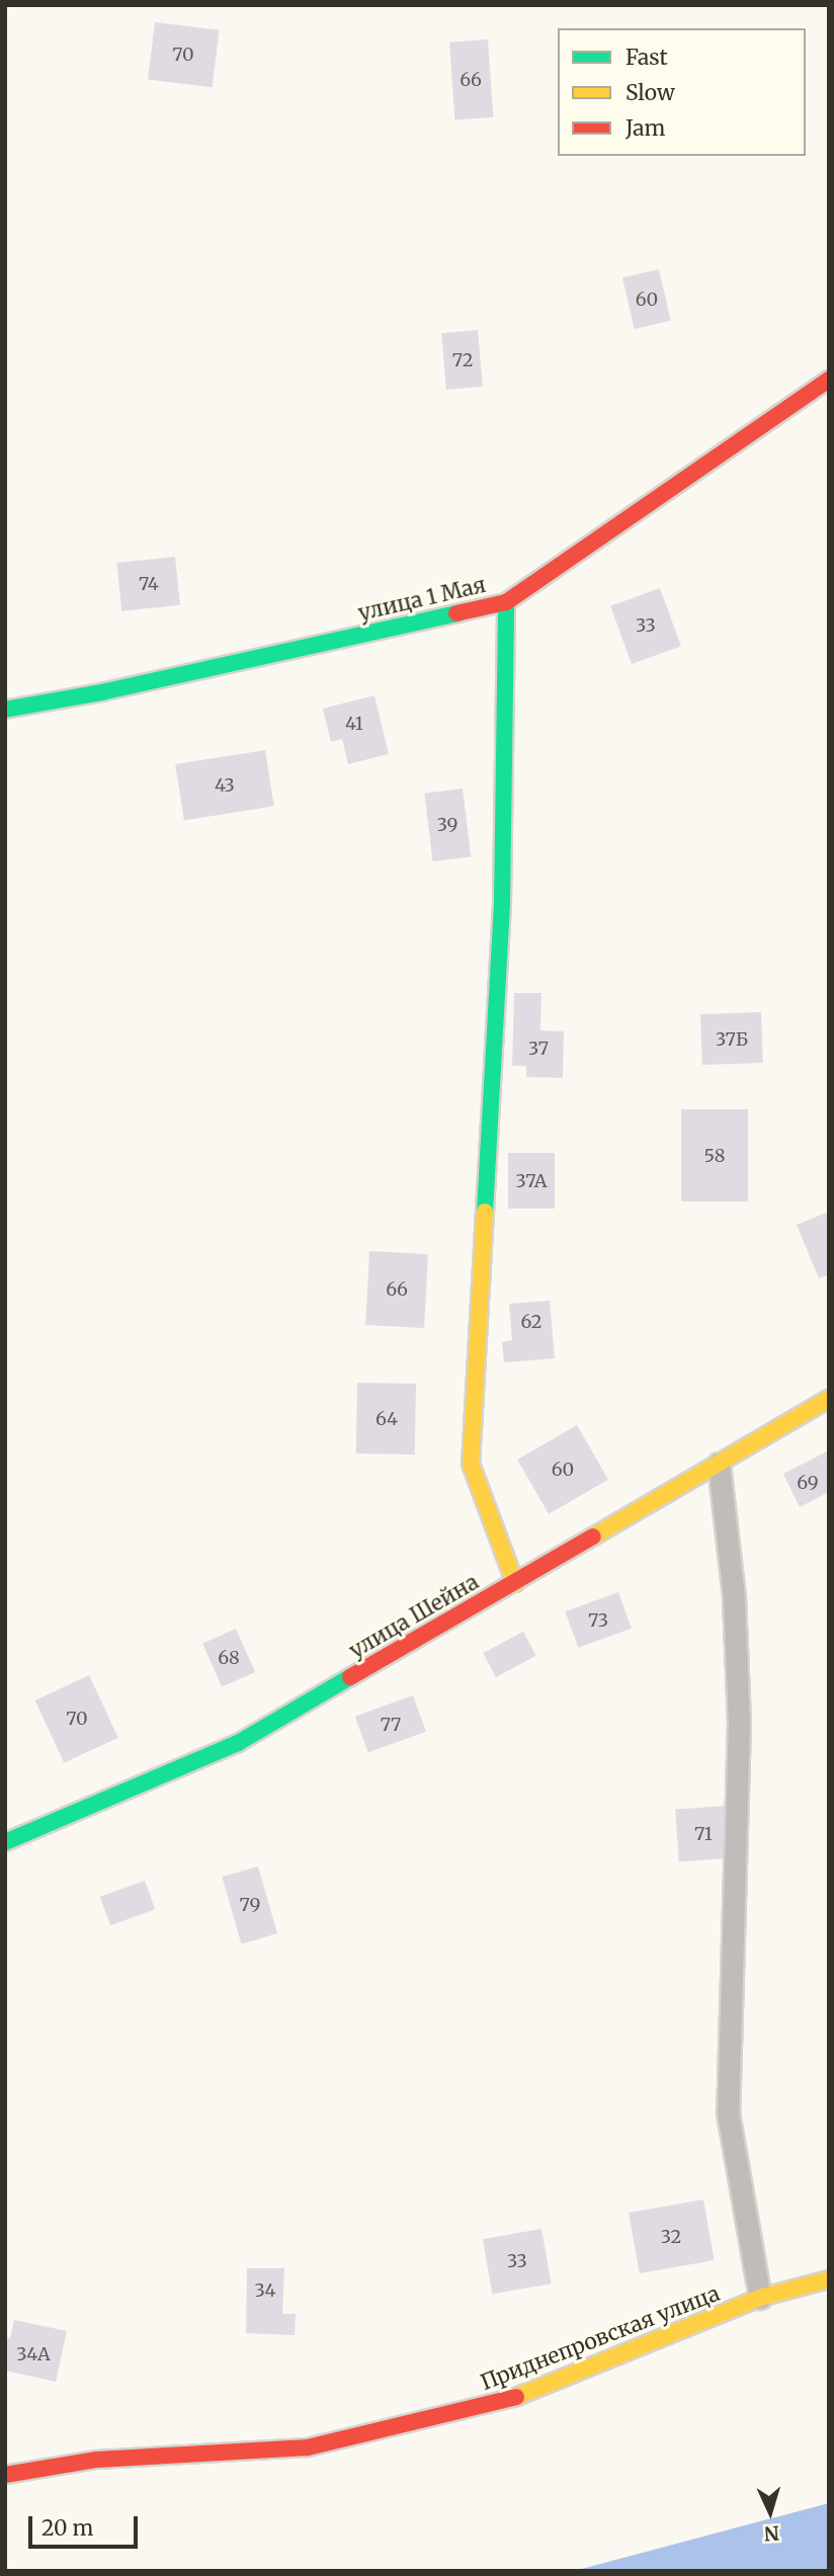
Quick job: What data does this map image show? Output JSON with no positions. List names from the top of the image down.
{
  "streets": {
    "street": ["улица 1 Мая", "улица Шейна", "Приднепровская улица"]
  },
  "house_numbers": [
    "70",
    "66",
    "60",
    "72",
    "74",
    "33",
    "41",
    "43",
    "39",
    "37Б",
    "37",
    "58",
    "37А",
    "66",
    "62",
    "64",
    "60",
    "69",
    "73",
    "68",
    "70",
    "77",
    "71",
    "79",
    "32",
    "33",
    "34",
    "34А"
  ],
  "legend": ["Fast", "Slow", "Jam"],
  "scale_bar": "20 m",
  "north": "bottom"
}
